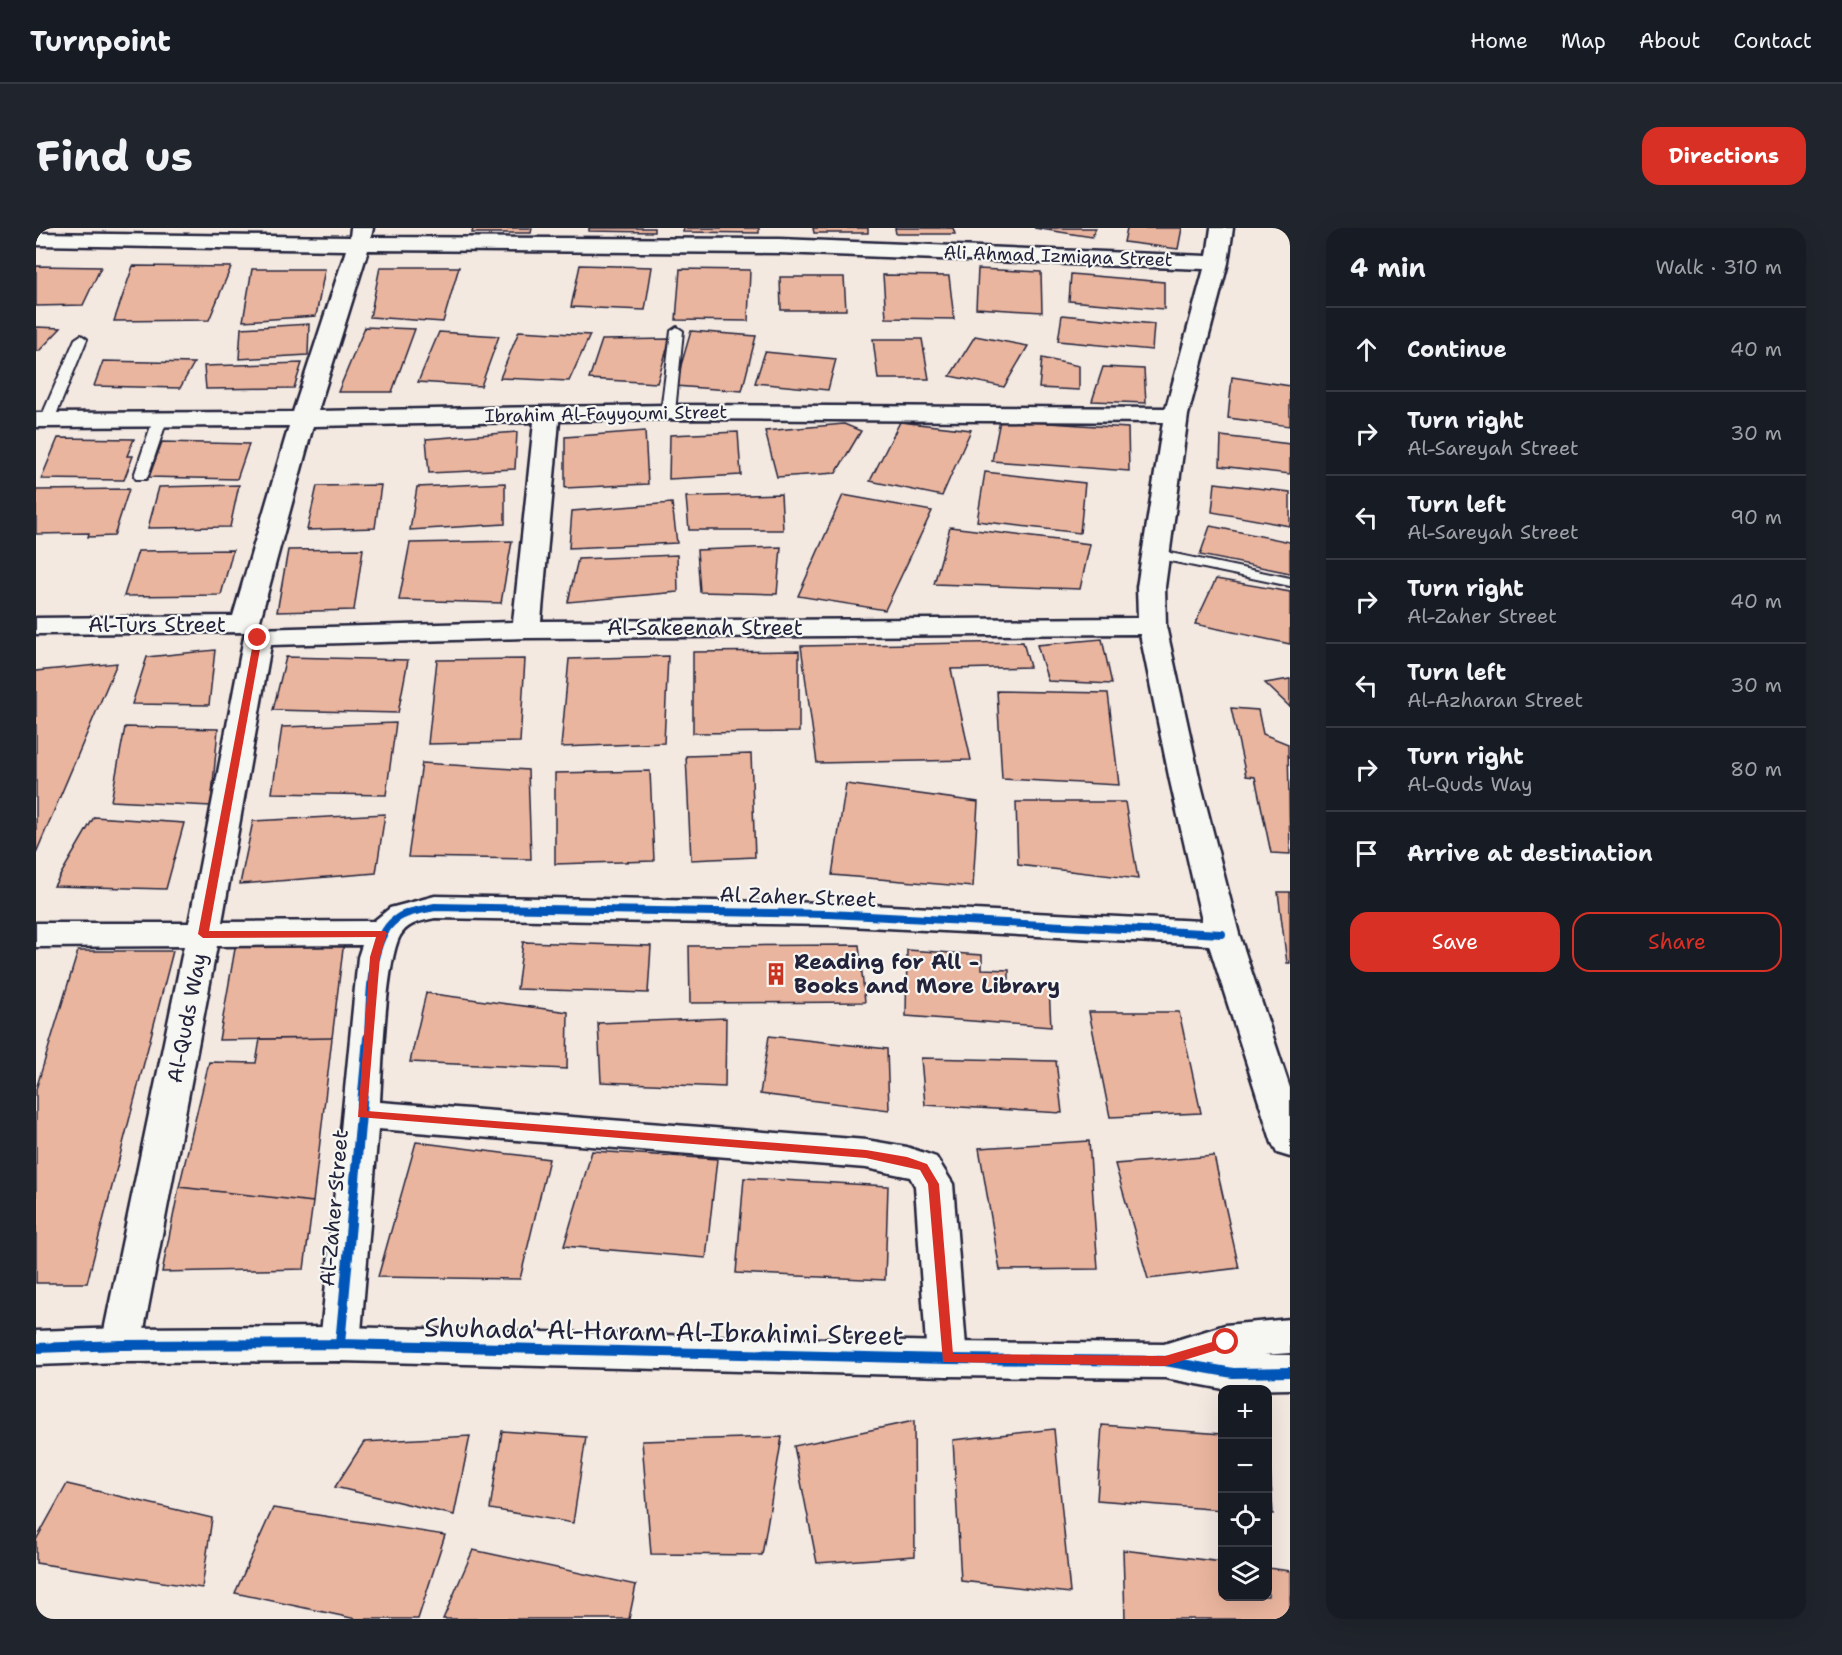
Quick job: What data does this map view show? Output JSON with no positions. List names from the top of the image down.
{
  "streets": {
    "street": [
      "Ali Ahmad Izmiqna Street",
      "Ibrahim Al-Fayyoumi Street",
      "Al-Turs Street",
      "Al-Sakeenah Street",
      "Al Zaher Street",
      "Al-Quds Way",
      "Al-Zaher Street",
      "Shuhada' Al-Haram Al-Ibrahimi Street"
    ]
  },
  "crossings": [
    ["Ali Ahmad Izmiqna Street", "Al-Turs Street"],
    ["Ibrahim Al-Fayyoumi Street", "Al-Turs Street"],
    ["Al-Turs Street", "Al-Sakeenah Street"],
    ["Al-Turs Street", "Al-Quds Way"],
    ["Al-Sakeenah Street", "Al-Quds Way"],
    ["Al Zaher Street", "Al-Zaher Street"],
    ["Al-Quds Way", "Shuhada' Al-Haram Al-Ibrahimi Street"],
    ["Al-Zaher Street", "Shuhada' Al-Haram Al-Ibrahimi Street"]
  ],
  "places": {
    "building": ["Reading for All - Books and More Library"]
  },
  "page": {
    "header": "Turnpoint",
    "nav": [
      "Home",
      "Map",
      "About",
      "Contact"
    ],
    "buttons": [
      "Directions",
      ["Save", "Share"]
    ],
    "title": "Find us",
    "heading": ["4 min", "Walk · 310 m"],
    "list": [
      ["Continue", "40 m"],
      ["Turn right", "Al-Sareyah Street", "30 m"],
      ["Turn left", "Al-Sareyah Street", "90 m"],
      ["Turn right", "Al-Zaher Street", "40 m"],
      ["Turn left", "Al-Azharan Street", "30 m"],
      ["Turn right", "Al-Quds Way", "80 m"],
      "Arrive at destination"
    ],
    "map_buttons": ["+", "−"]
  }
}
